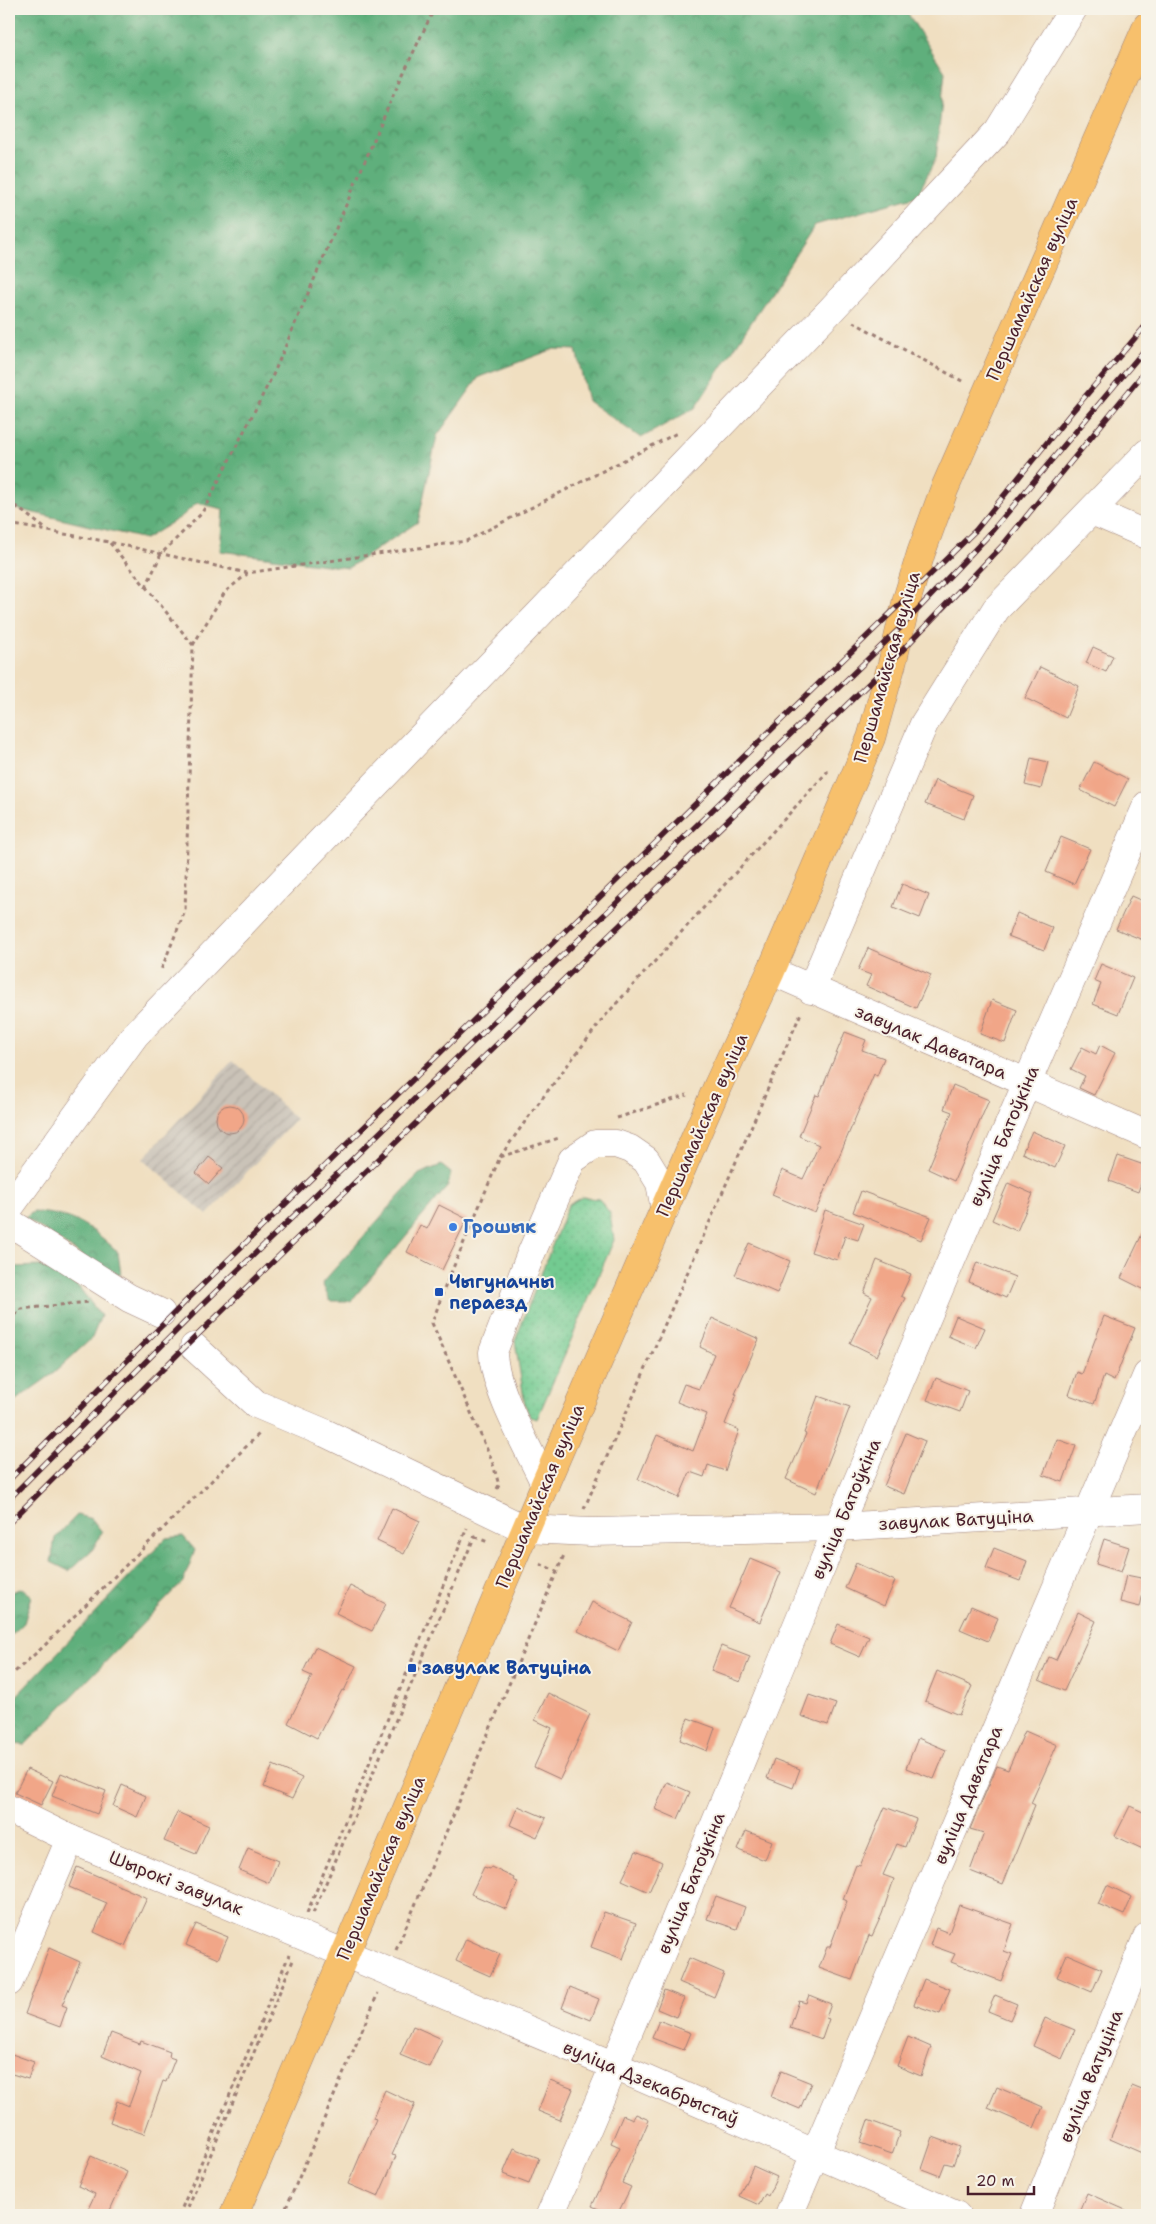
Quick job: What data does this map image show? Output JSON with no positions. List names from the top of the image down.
{
  "streets": {
    "main road": ["Першамайская вуліца"],
    "street": [
      "завулак Даватара",
      "вуліца Батоўкіна",
      "завулак Ватуціна",
      "вуліца Даватара",
      "Шырокі завулак",
      "вуліца Ватуціна",
      "вуліца Дзекабрыстаў"
    ]
  },
  "crossings": [
    ["Першамайская вуліца", "завулак Даватара"],
    ["Першамайская вуліца", "завулак Ватуціна"],
    ["Першамайская вуліца", "Шырокі завулак"],
    ["Першамайская вуліца", "вуліца Дзекабрыстаў"],
    ["завулак Даватара", "вуліца Батоўкіна"],
    ["вуліца Батоўкіна", "завулак Ватуціна"],
    ["вуліца Батоўкіна", "вуліца Дзекабрыстаў"],
    ["завулак Ватуціна", "вуліца Даватара"],
    ["вуліца Даватара", "вуліца Дзекабрыстаў"],
    ["Шырокі завулак", "вуліца Дзекабрыстаў"]
  ],
  "places": {
    "other": ["Грошык"],
    "transit": ["Чыгуначны пераезд", "завулак Ватуціна"]
  },
  "scale_bar": "20 m"
}
